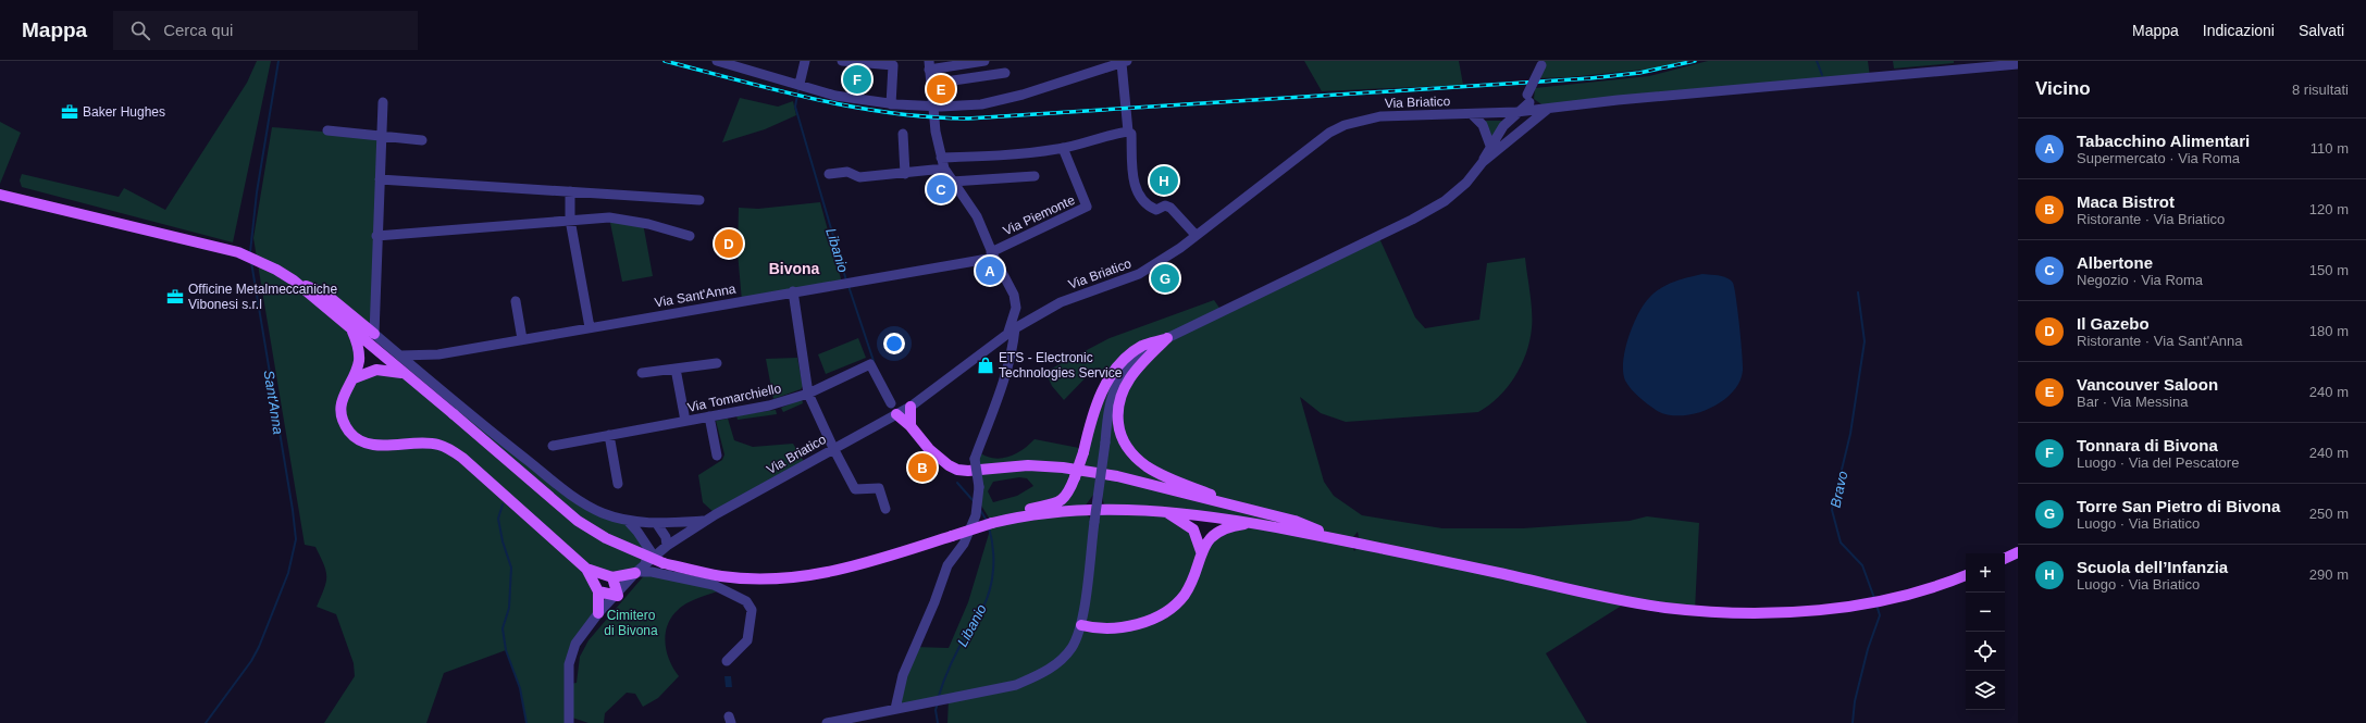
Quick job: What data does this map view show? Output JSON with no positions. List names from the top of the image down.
{
  "streets": {
    "street": [
      "Via Briatico",
      "Via Piemonte",
      "Via Sant'Anna",
      "Via Tomarchiello"
    ]
  },
  "crossings": [
    ["Via Piemonte", "Via Sant'Anna"]
  ],
  "districts": ["Bivona"],
  "water": ["Libanio", "Sant'Anna", "Bravo"],
  "parks": ["Cimitero di Bivona"],
  "places": {
    "office": ["Baker Hughes", "Officine Metalmeccaniche Vibonesi s.r.l"],
    "shop": ["ETS - Electronic Technologies Service"]
  },
  "page": {
    "header": "Mappa",
    "search": "Cerca qui",
    "nav": ["Mappa", "Indicazioni", "Salvati"],
    "heading": ["Vicino", "8 risultati"],
    "pins": [
      "F",
      "E",
      "H",
      "C",
      "D",
      "A",
      "G",
      "B"
    ],
    "list": [
      {
        "mark": "A",
        "name": "Tabacchino Alimentari",
        "note": "Supermercato · Via Roma",
        "value": "110 m"
      },
      {
        "mark": "B",
        "name": "Maca Bistrot",
        "note": "Ristorante · Via Briatico",
        "value": "120 m"
      },
      {
        "mark": "C",
        "name": "Albertone",
        "note": "Negozio · Via Roma",
        "value": "150 m"
      },
      {
        "mark": "D",
        "name": "Il Gazebo",
        "note": "Ristorante · Via Sant'Anna",
        "value": "180 m"
      },
      {
        "mark": "E",
        "name": "Vancouver Saloon",
        "note": "Bar · Via Messina",
        "value": "240 m"
      },
      {
        "mark": "F",
        "name": "Tonnara di Bivona",
        "note": "Luogo · Via del Pescatore",
        "value": "240 m"
      },
      {
        "mark": "G",
        "name": "Torre San Pietro di Bivona",
        "note": "Luogo · Via Briatico",
        "value": "250 m"
      },
      {
        "mark": "H",
        "name": "Scuola dell’Infanzia",
        "note": "Luogo · Via Briatico",
        "value": "290 m"
      }
    ],
    "map_buttons": ["+", "−"]
  }
}
